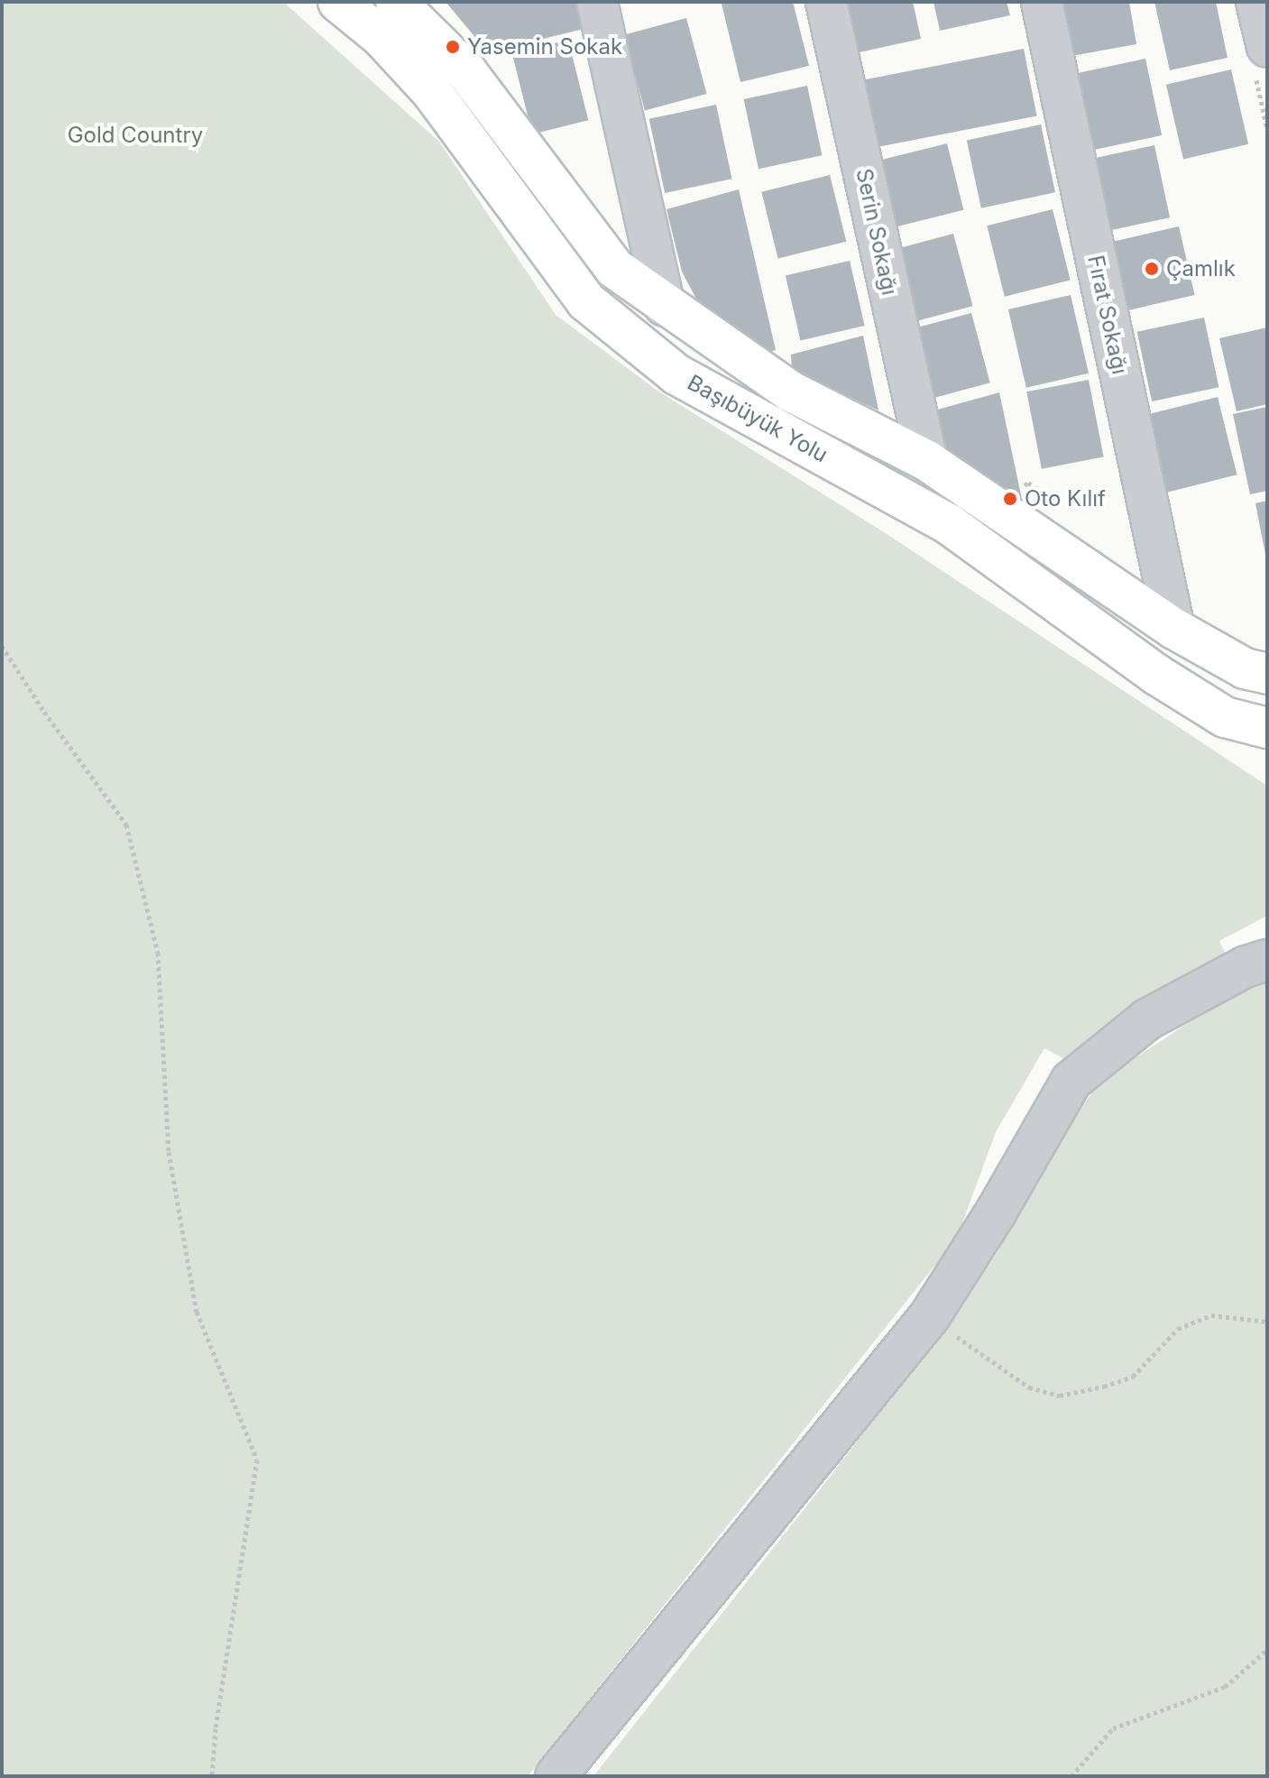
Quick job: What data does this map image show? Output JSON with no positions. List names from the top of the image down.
{
  "streets": {
    "main road": ["Başıbüyük Yolu"],
    "street": ["Serin Sokağı", "Fırat Sokağı"]
  },
  "crossings": [
    ["Serin Sokağı", "Başıbüyük Yolu"],
    ["Fırat Sokağı", "Başıbüyük Yolu"]
  ],
  "parks": ["Gold Country"],
  "places": ["Yasemin Sokak", "Çamlık", "Oto Kılıf"]
}
